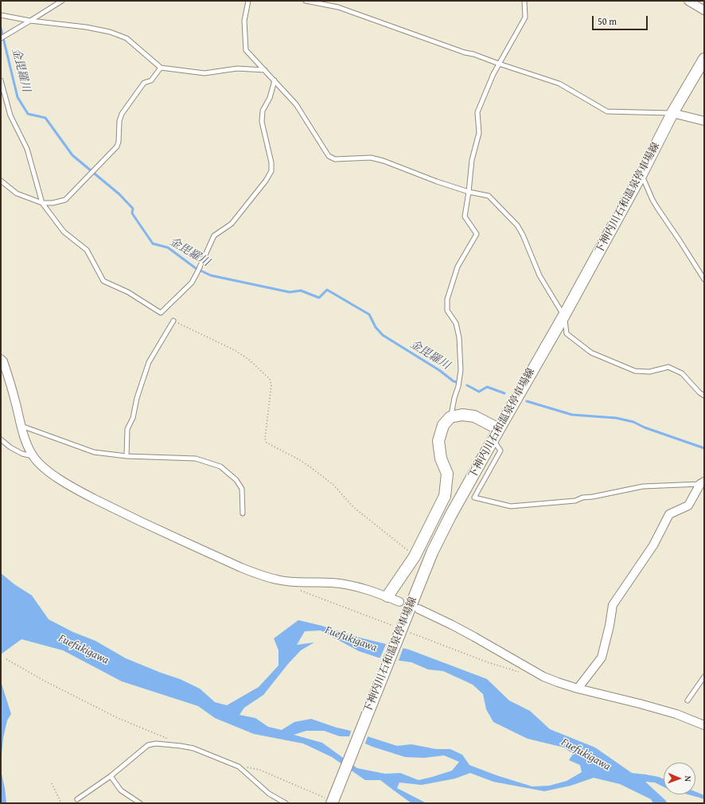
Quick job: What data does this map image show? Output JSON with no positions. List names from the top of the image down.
{
  "streets": {
    "main road": ["下神内川石和温泉停車場線"]
  },
  "water": ["金毘羅川", "Fuefukigawa"],
  "scale_bar": "50 m",
  "north": "right"
}
